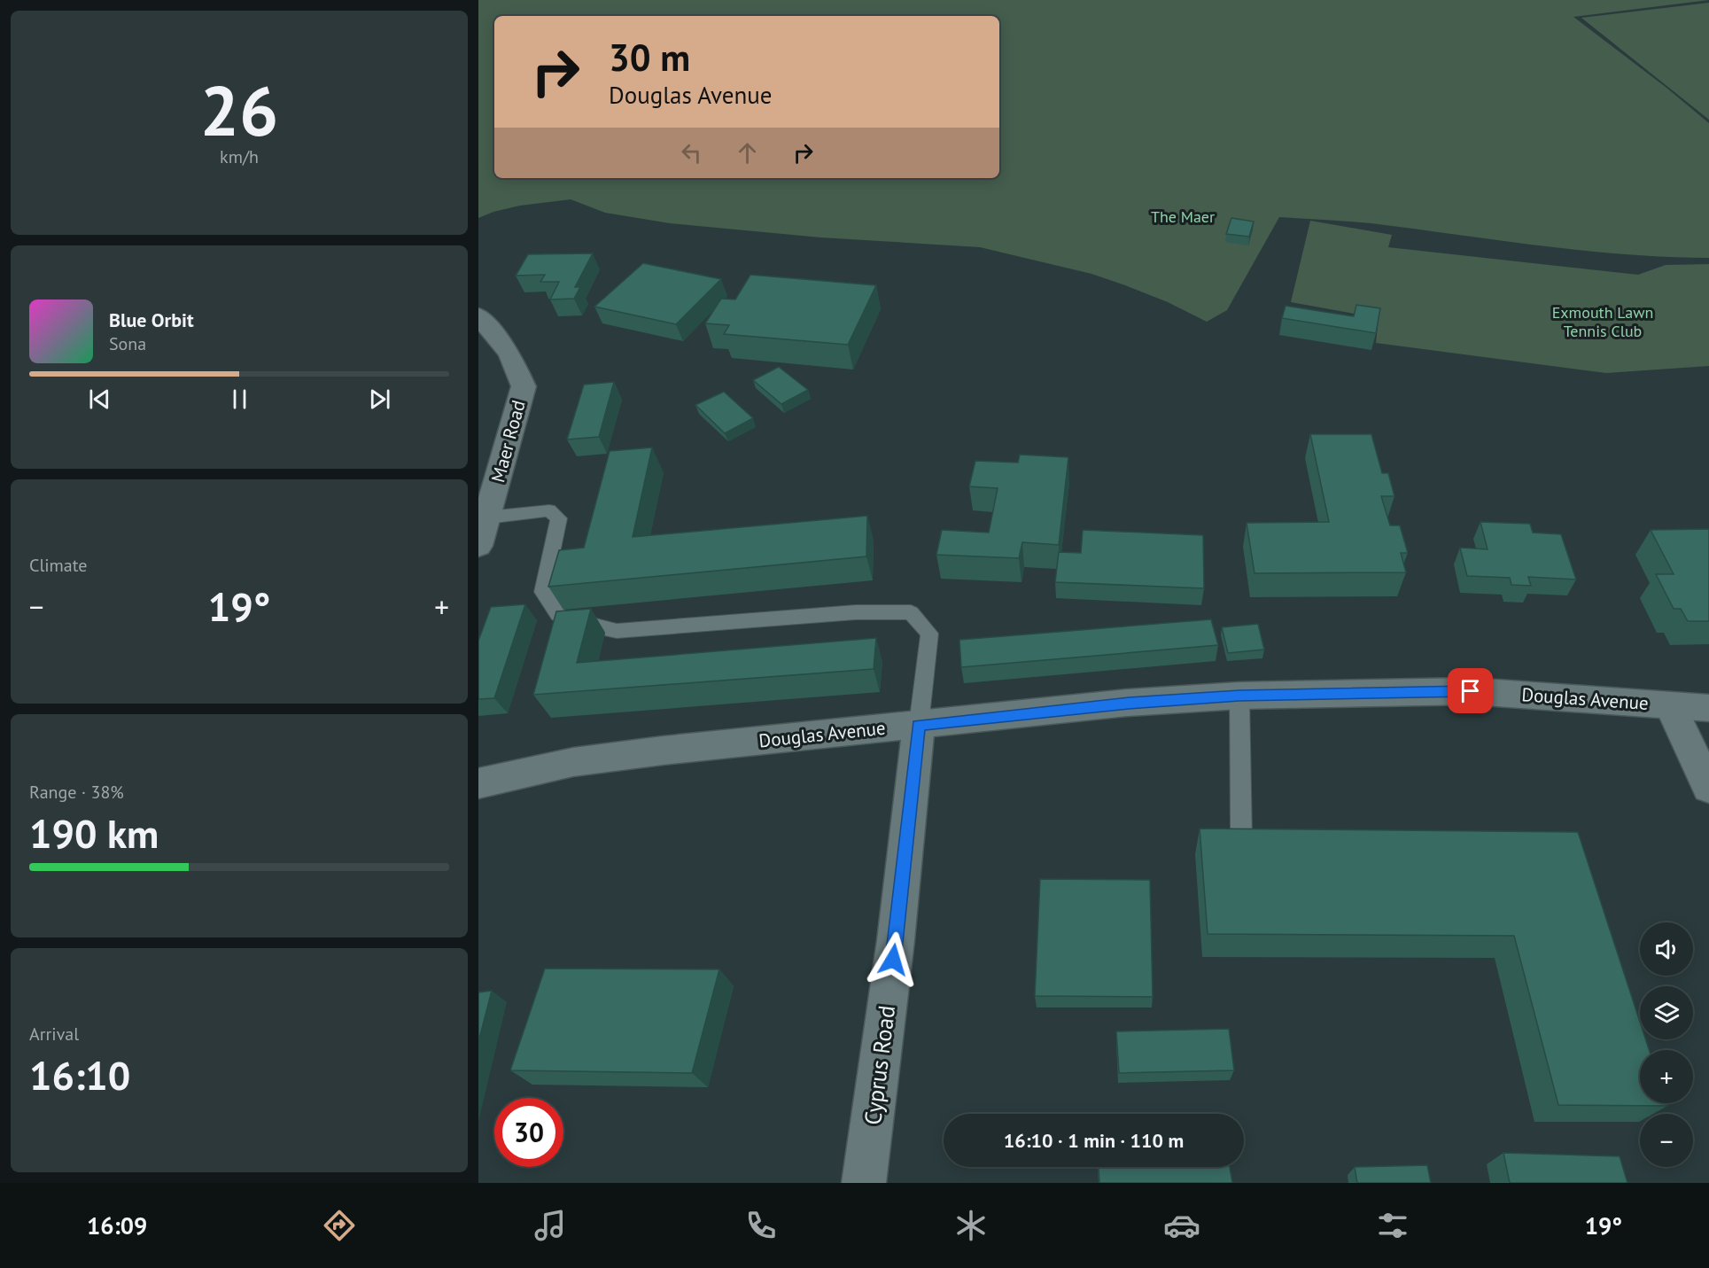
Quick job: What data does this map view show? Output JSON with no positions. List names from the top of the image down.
{
  "streets": {
    "street": ["Maer Road", "Douglas Avenue", "Cyprus Road"]
  },
  "crossings": [
    ["Douglas Avenue", "Cyprus Road"]
  ],
  "parks": ["The Maer", "Exmouth Lawn Tennis Club"],
  "page": {
    "tile": [
      ["26", "km/h"],
      "Climate",
      ["Range · 38%", "190 km"],
      ["Arrival", "16:10"]
    ],
    "turn": ["30 m", "Douglas Avenue"],
    "song": ["Blue Orbit", "Sona"],
    "heat": ["−", "19°", "+"],
    "map_buttons": ["+", "−"],
    "limit": "30",
    "trip": "16:10 · 1 min · 110 m",
    "tabs": ["16:09", "19°"]
  }
}
